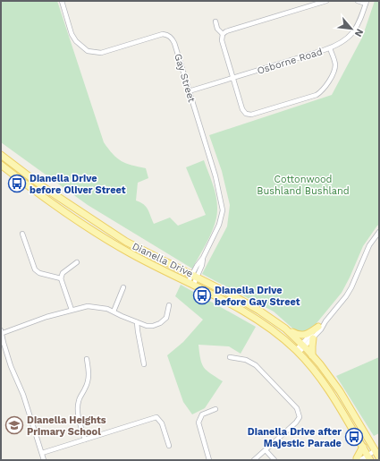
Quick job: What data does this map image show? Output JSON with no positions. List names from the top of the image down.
{
  "streets": {
    "main road": ["Dianella Drive"],
    "street": ["Osborne Road", "Gay Street"]
  },
  "crossings": [
    ["Osborne Road", "Gay Street"],
    ["Gay Street", "Dianella Drive"]
  ],
  "parks": ["Cottonwood Bushland Bushland"],
  "places": {
    "bus stop": ["Dianella Drive before Oliver Street", "Dianella Drive before Gay Street", "Dianella Drive after Majestic Parade"],
    "school or university": ["Dianella Heights Primary School"]
  },
  "north": "bottom right"
}
